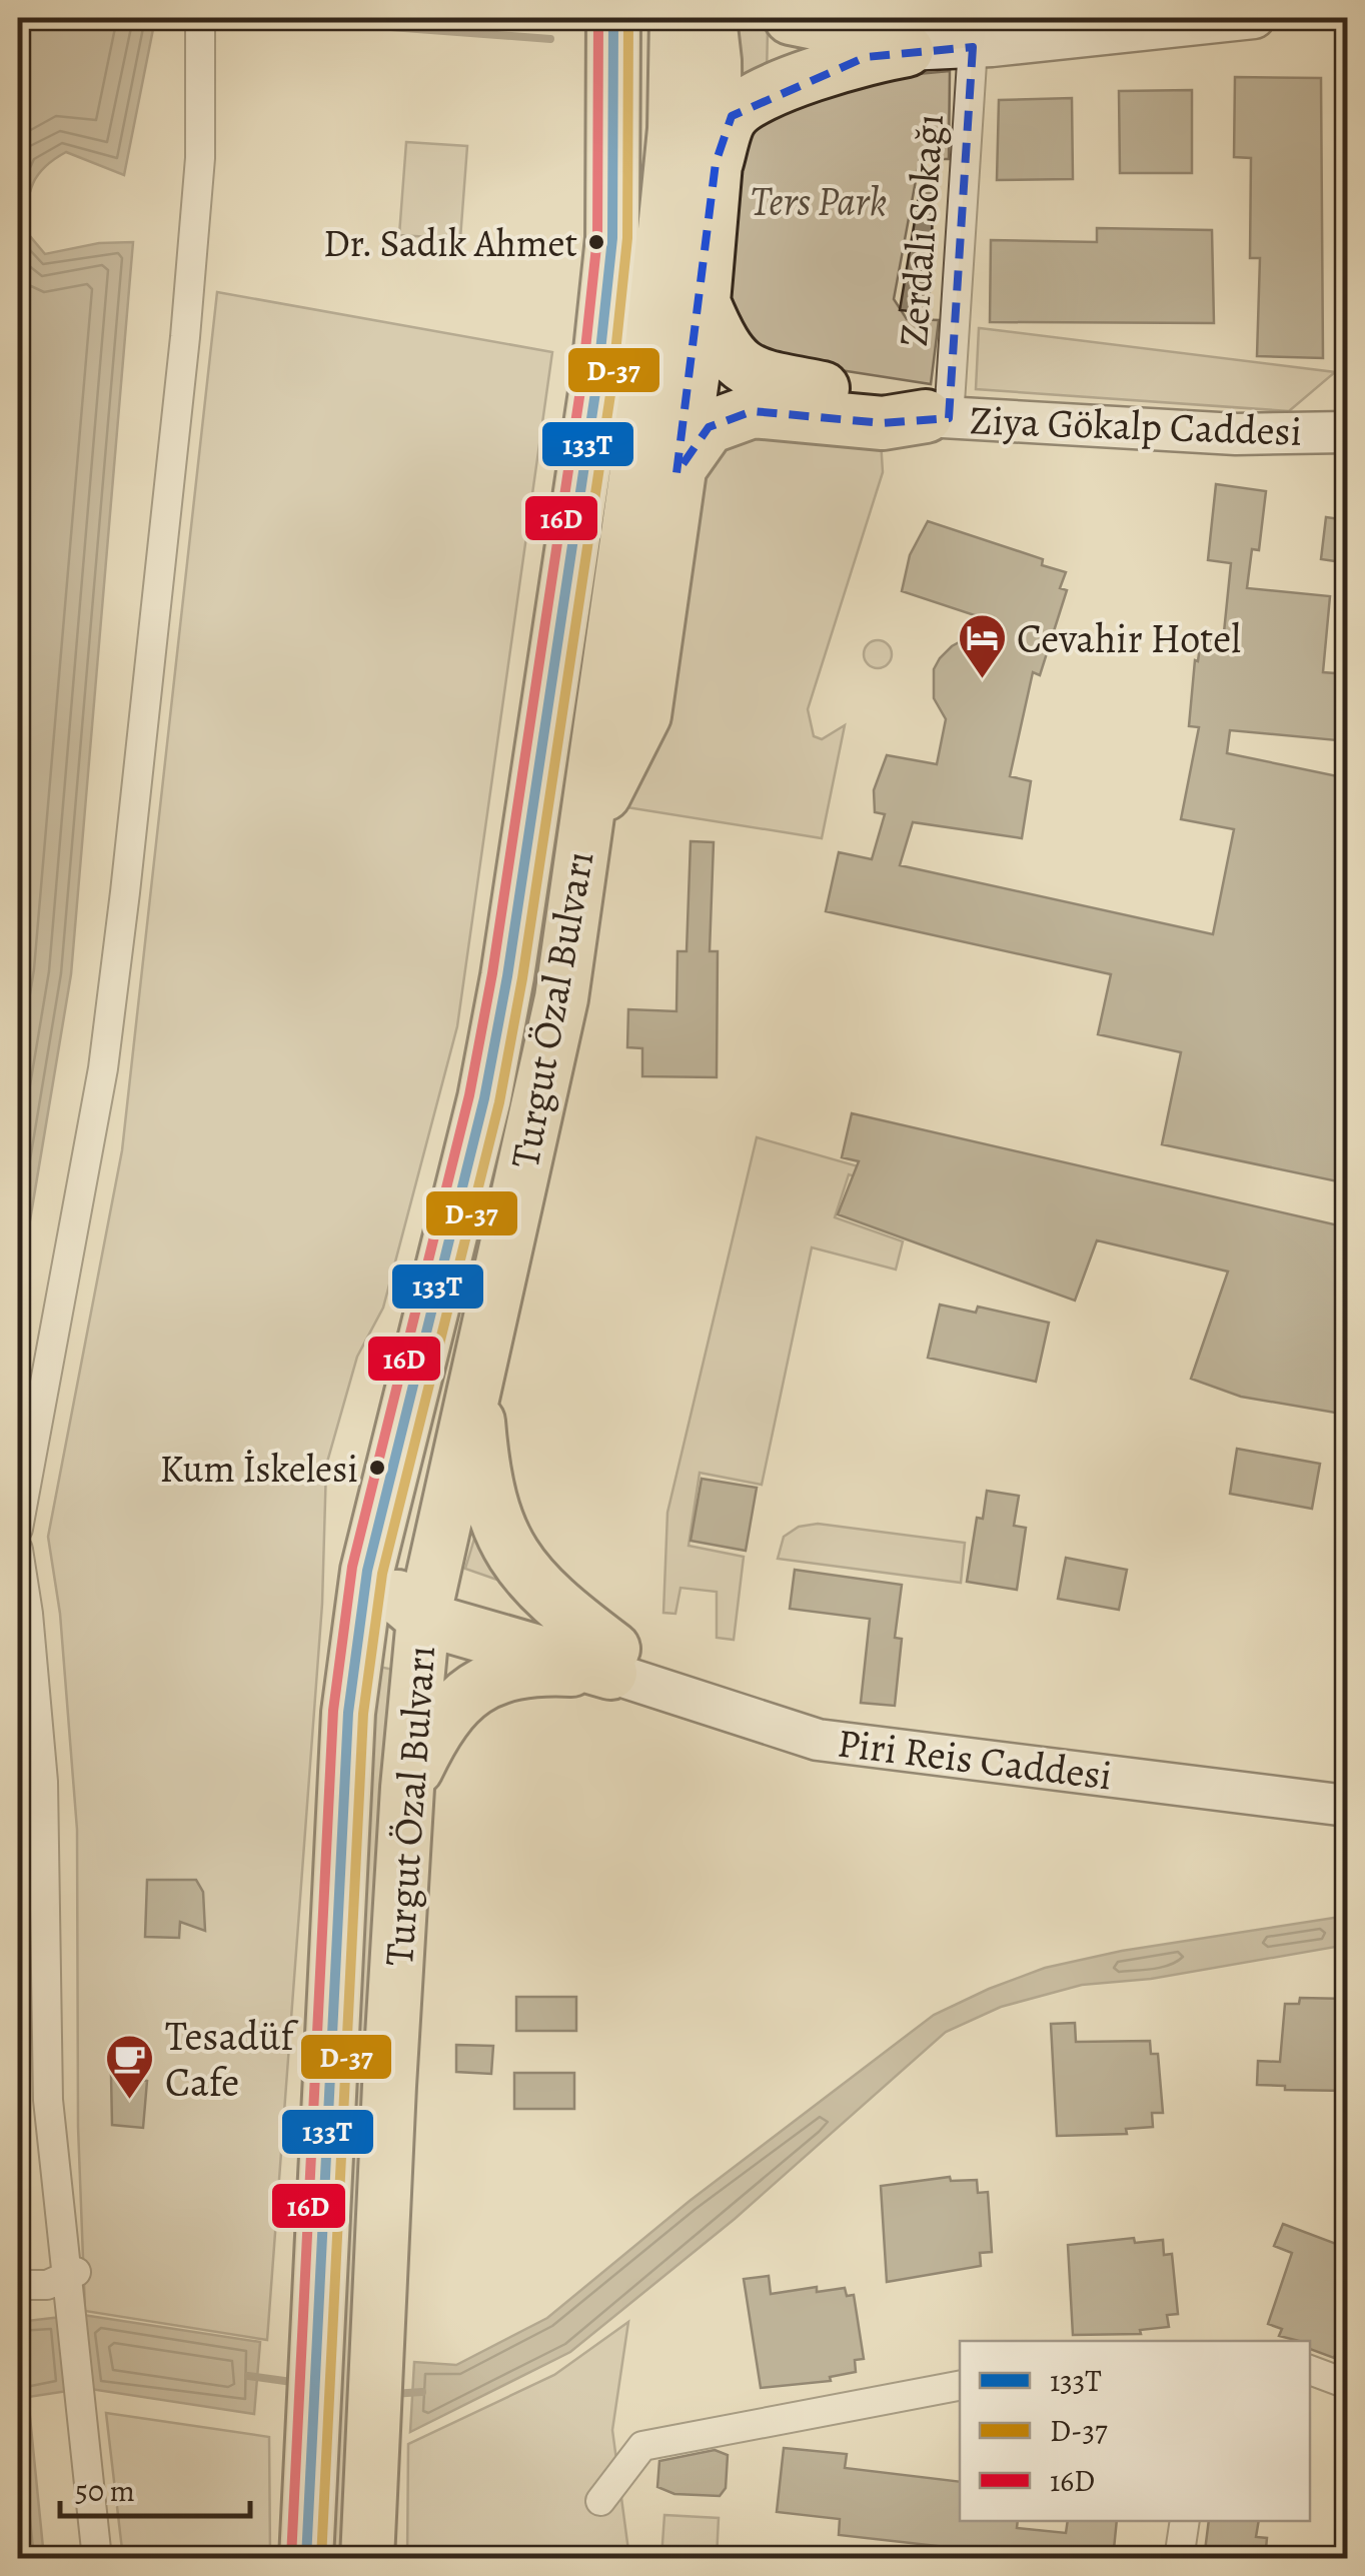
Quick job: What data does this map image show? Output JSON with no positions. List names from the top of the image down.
{
  "streets": {
    "highway": ["Turgut Özal Bulvarı"],
    "main road": ["Ziya Gökalp Caddesi", "Piri Reis Caddesi"],
    "street": ["Zerdalı Sokağı"]
  },
  "crossings": [
    ["Zerdalı Sokağı", "Ziya Gökalp Caddesi"]
  ],
  "parks": ["Ters Park"],
  "places": {
    "other": ["Dr. Sadık Ahmet", "Kum İskelesi"],
    "hotel": ["Cevahir Hotel"],
    "cafe": ["Tesadüf Cafe"]
  },
  "lines": ["transit line 133T", "transit line D-37", "transit line 16D"],
  "legend": ["133T", "D-37", "16D"],
  "scale_bar": "50 m"
}
